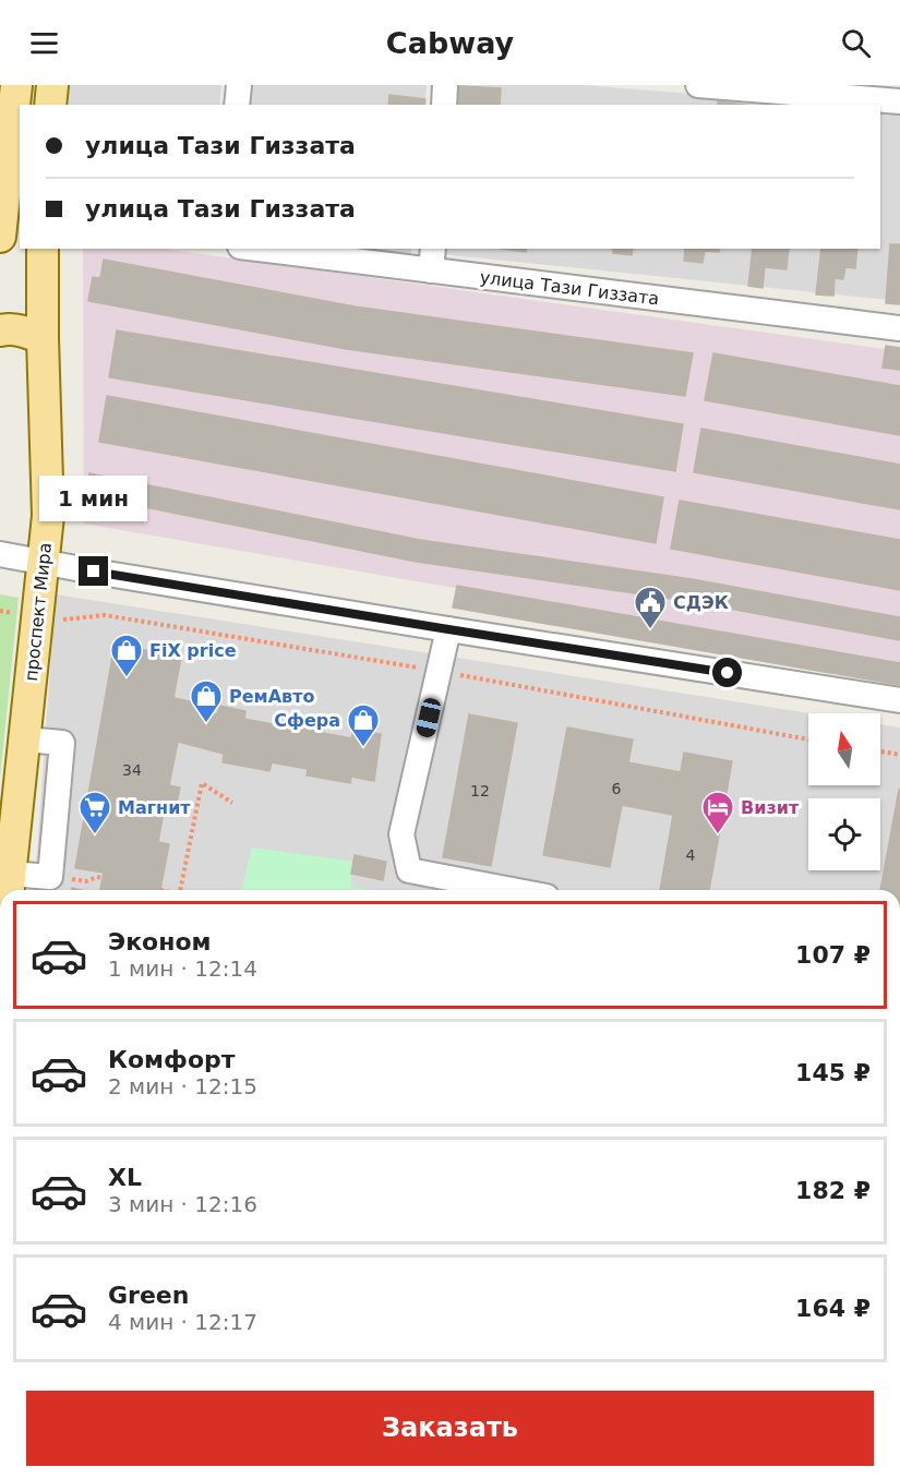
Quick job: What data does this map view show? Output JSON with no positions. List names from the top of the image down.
{
  "streets": {
    "main road": ["проспект Мира"],
    "street": ["улица Тази Гиззата"]
  },
  "places": {
    "public building": ["СДЭК"],
    "shop": ["FiX price", "РемАвто", "Сфера"],
    "supermarket": ["Магнит"],
    "hotel": ["Визит"]
  },
  "house_numbers": [
    "34",
    "6",
    "12",
    "4"
  ],
  "north": "top",
  "page": {
    "header": "Cabway",
    "banner": ["улица Тази Гиззата", "улица Тази Гиззата"],
    "bubble": "1 мин",
    "list": [
      {
        "name": "Эконом",
        "note": "1 мин · 12:14",
        "value": "107 ₽"
      },
      {
        "name": "Комфорт",
        "note": "2 мин · 12:15",
        "value": "145 ₽"
      },
      {
        "name": "XL",
        "note": "3 мин · 12:16",
        "value": "182 ₽"
      },
      {
        "name": "Green",
        "note": "4 мин · 12:17",
        "value": "164 ₽"
      }
    ],
    "buttons": "Заказать"
  }
}
